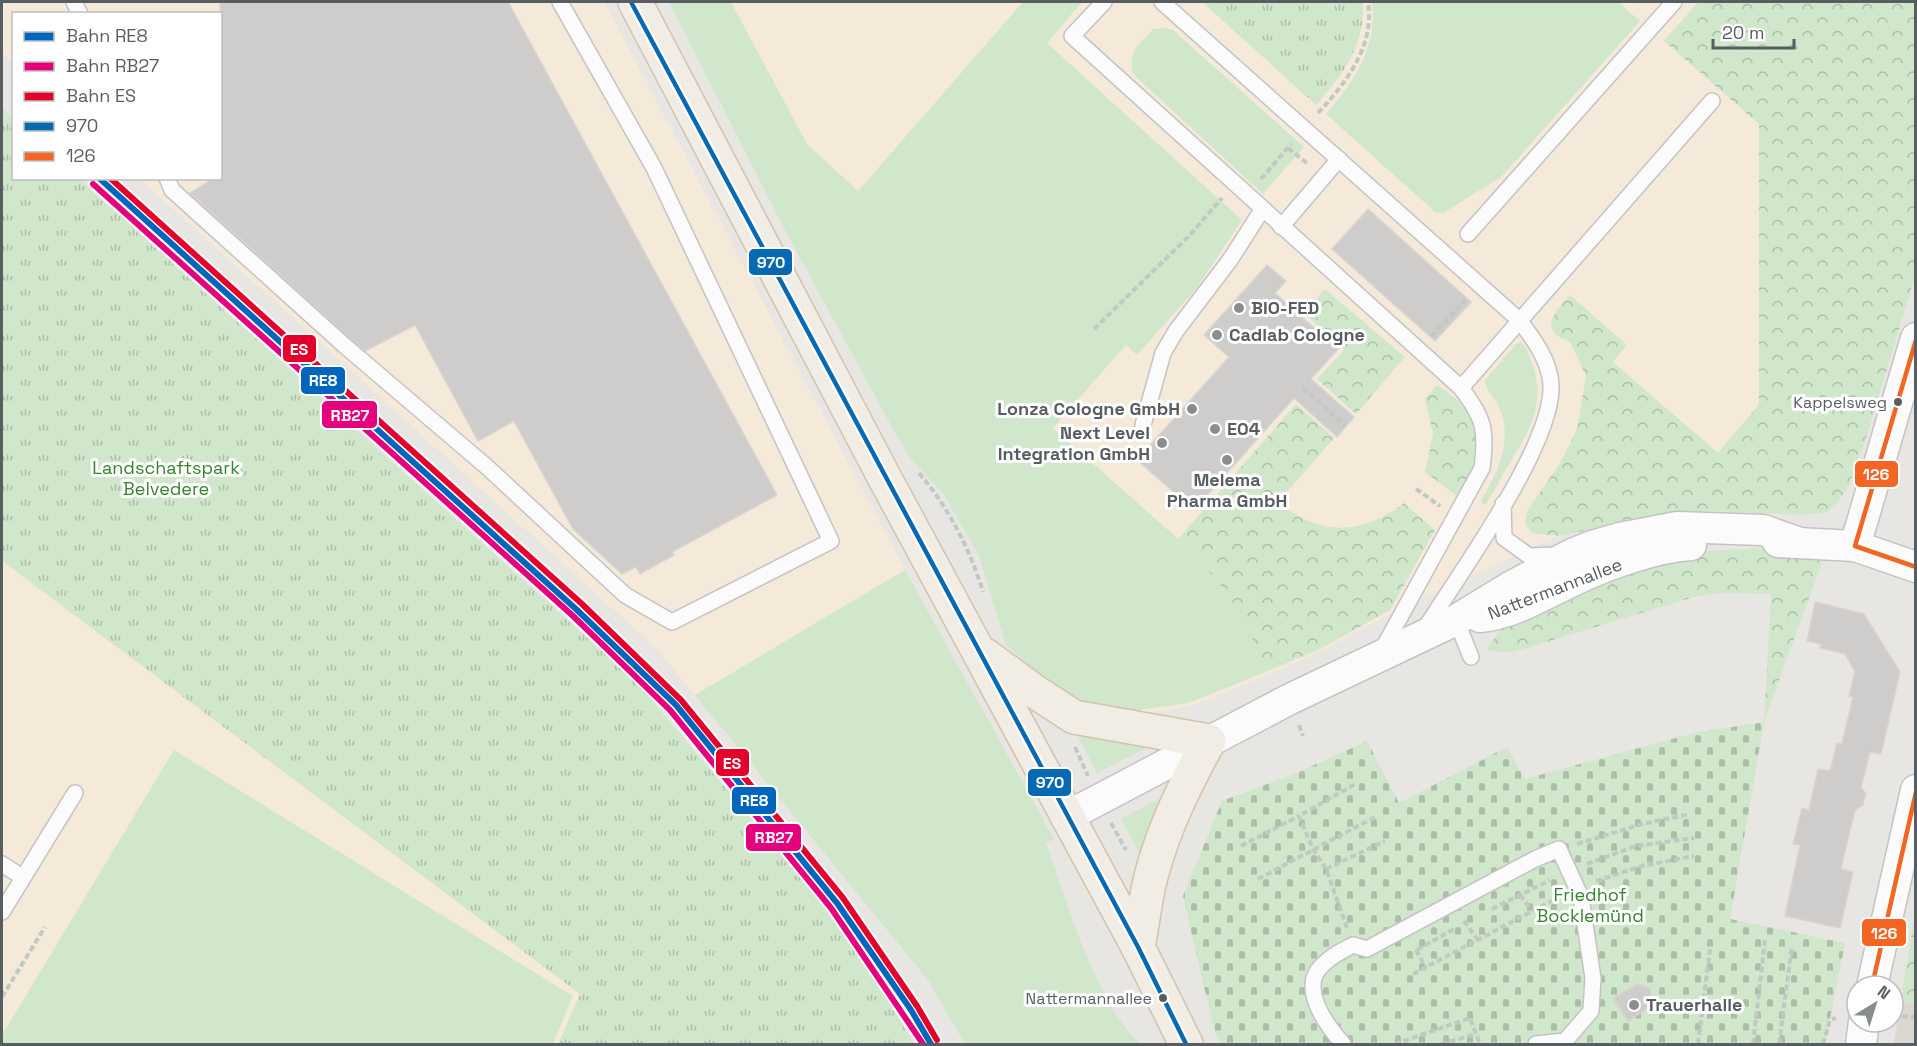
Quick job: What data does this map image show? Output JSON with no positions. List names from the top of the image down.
{
  "streets": {
    "street": ["Nattermannallee"]
  },
  "parks": ["Landschaftspark Belvedere", "Friedhof Bocklemünd"],
  "places": [
    "BIO-FED",
    "Cadlab Cologne",
    "Kappelsweg",
    "Lonza Cologne GmbH",
    "E04",
    "Next Level Integration GmbH",
    "Melema Pharma GmbH",
    "Nattermannallee",
    "Trauerhalle"
  ],
  "lines": [
    "transit line 970",
    "rail line RE8",
    "rail line ES",
    "rail line RB27",
    "transit line 126"
  ],
  "legend": [
    "Bahn RE8",
    "Bahn RB27",
    "Bahn ES",
    "970",
    "126"
  ],
  "scale_bar": "20 m",
  "north": "top right"
}
